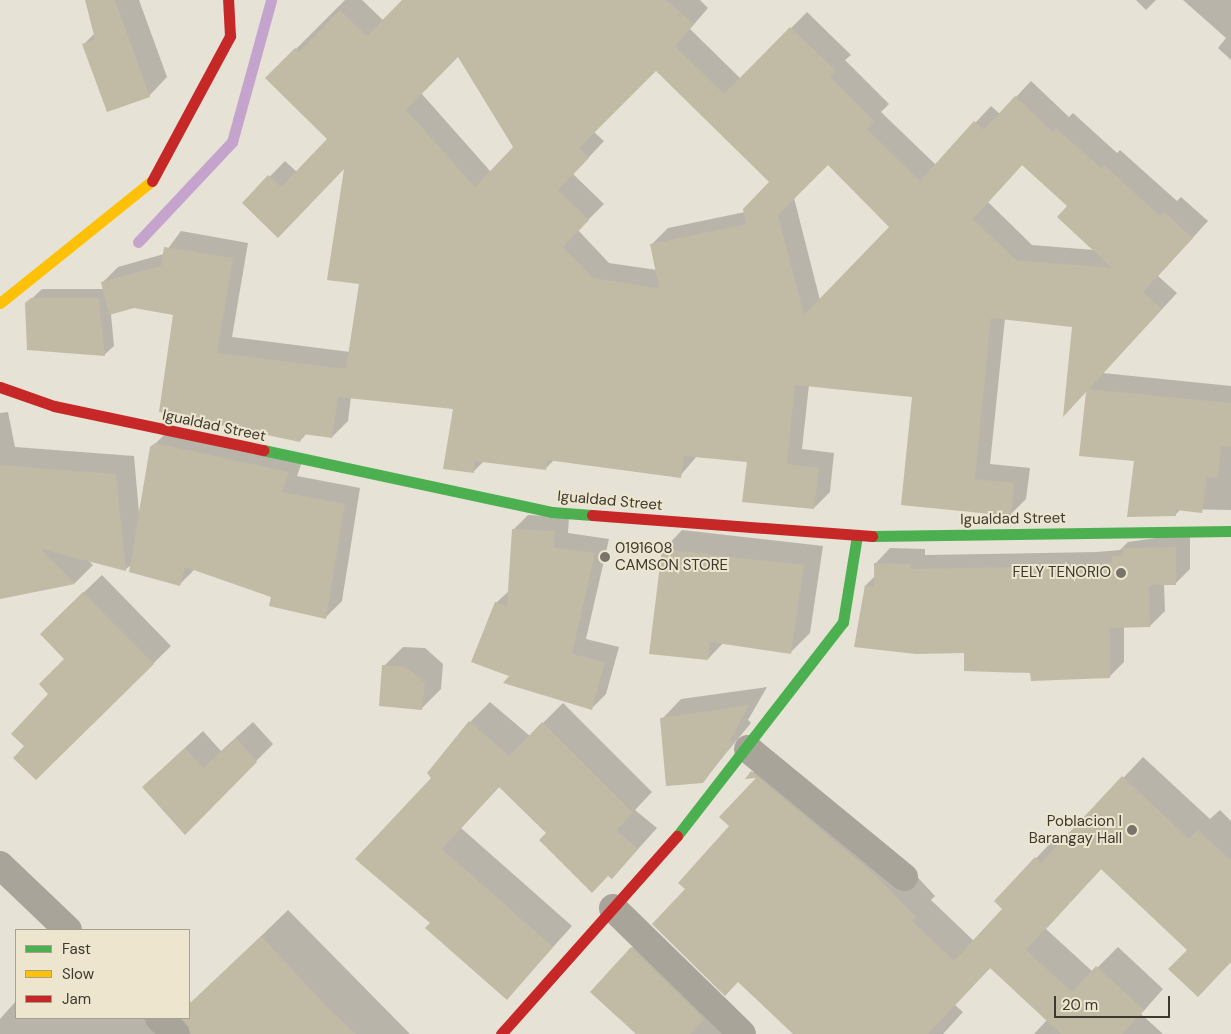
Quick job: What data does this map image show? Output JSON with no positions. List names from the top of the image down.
{
  "streets": {
    "street": ["Igualdad Street"]
  },
  "places": ["0191608 CAMSON STORE", "FELY TENORIO", "Poblacion I Barangay Hall"],
  "legend": ["Fast", "Slow", "Jam"],
  "scale_bar": "20 m"
}
